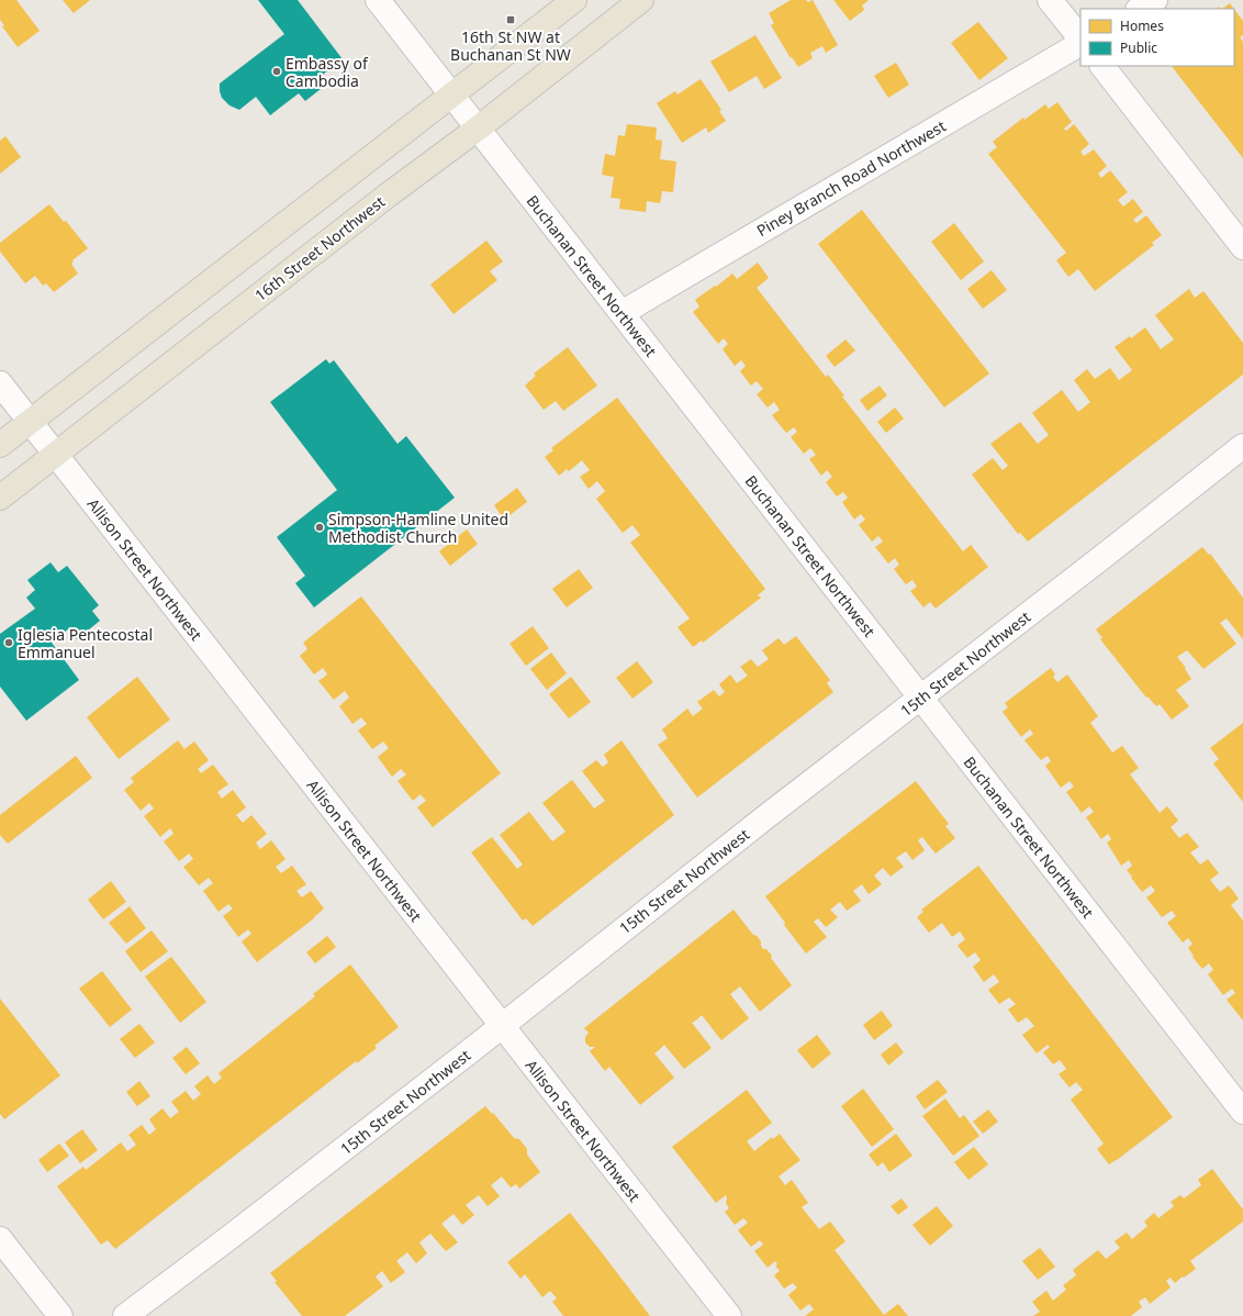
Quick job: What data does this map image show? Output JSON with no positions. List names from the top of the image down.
{
  "streets": {
    "main road": ["16th Street Northwest"],
    "street": [
      "Piney Branch Road Northwest",
      "Buchanan Street Northwest",
      "Allison Street Northwest",
      "15th Street Northwest"
    ]
  },
  "crossings": [
    ["Piney Branch Road Northwest", "Buchanan Street Northwest"],
    ["16th Street Northwest", "Buchanan Street Northwest"],
    ["16th Street Northwest", "Allison Street Northwest"],
    ["Buchanan Street Northwest", "15th Street Northwest"],
    ["Allison Street Northwest", "15th Street Northwest"]
  ],
  "places": {
    "transit": ["16th St NW at Buchanan St NW"],
    "other": ["Embassy of Cambodia", "Simpson-Hamline United Methodist Church", "Iglesia Pentecostal Emmanuel"]
  },
  "legend": ["Homes", "Public"]
}
